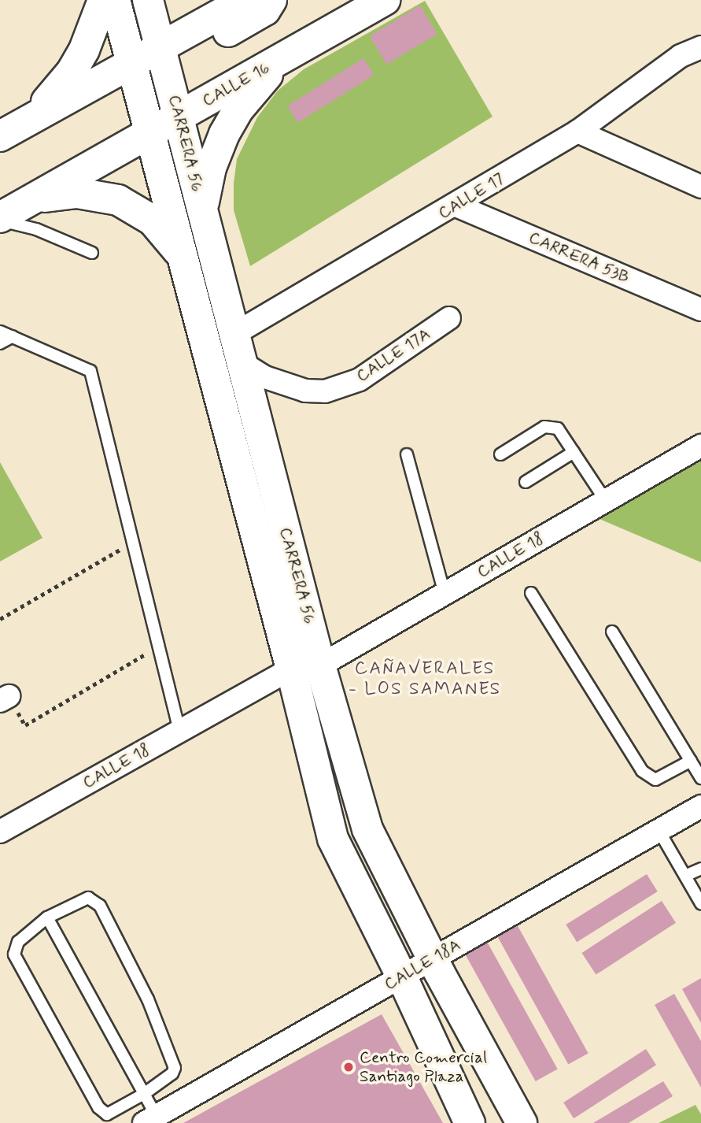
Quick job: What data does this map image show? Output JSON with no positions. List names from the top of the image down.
{
  "streets": {
    "street": [
      "CALLE 16",
      "CARRERA 56",
      "CALLE 17",
      "CARRERA 53B",
      "CALLE 17A",
      "CALLE 18",
      "CALLE 18A"
    ]
  },
  "crossings": [
    ["CALLE 16", "CARRERA 56"],
    ["CARRERA 56", "CALLE 17"],
    ["CARRERA 56", "CALLE 17A"],
    ["CARRERA 56", "CALLE 18"],
    ["CARRERA 56", "CALLE 18A"],
    ["CALLE 17", "CARRERA 53B"]
  ],
  "districts": ["CAÑAVERALES - LOS SAMANES"],
  "places": ["Centro Comercial Santiago Plaza"]
}
